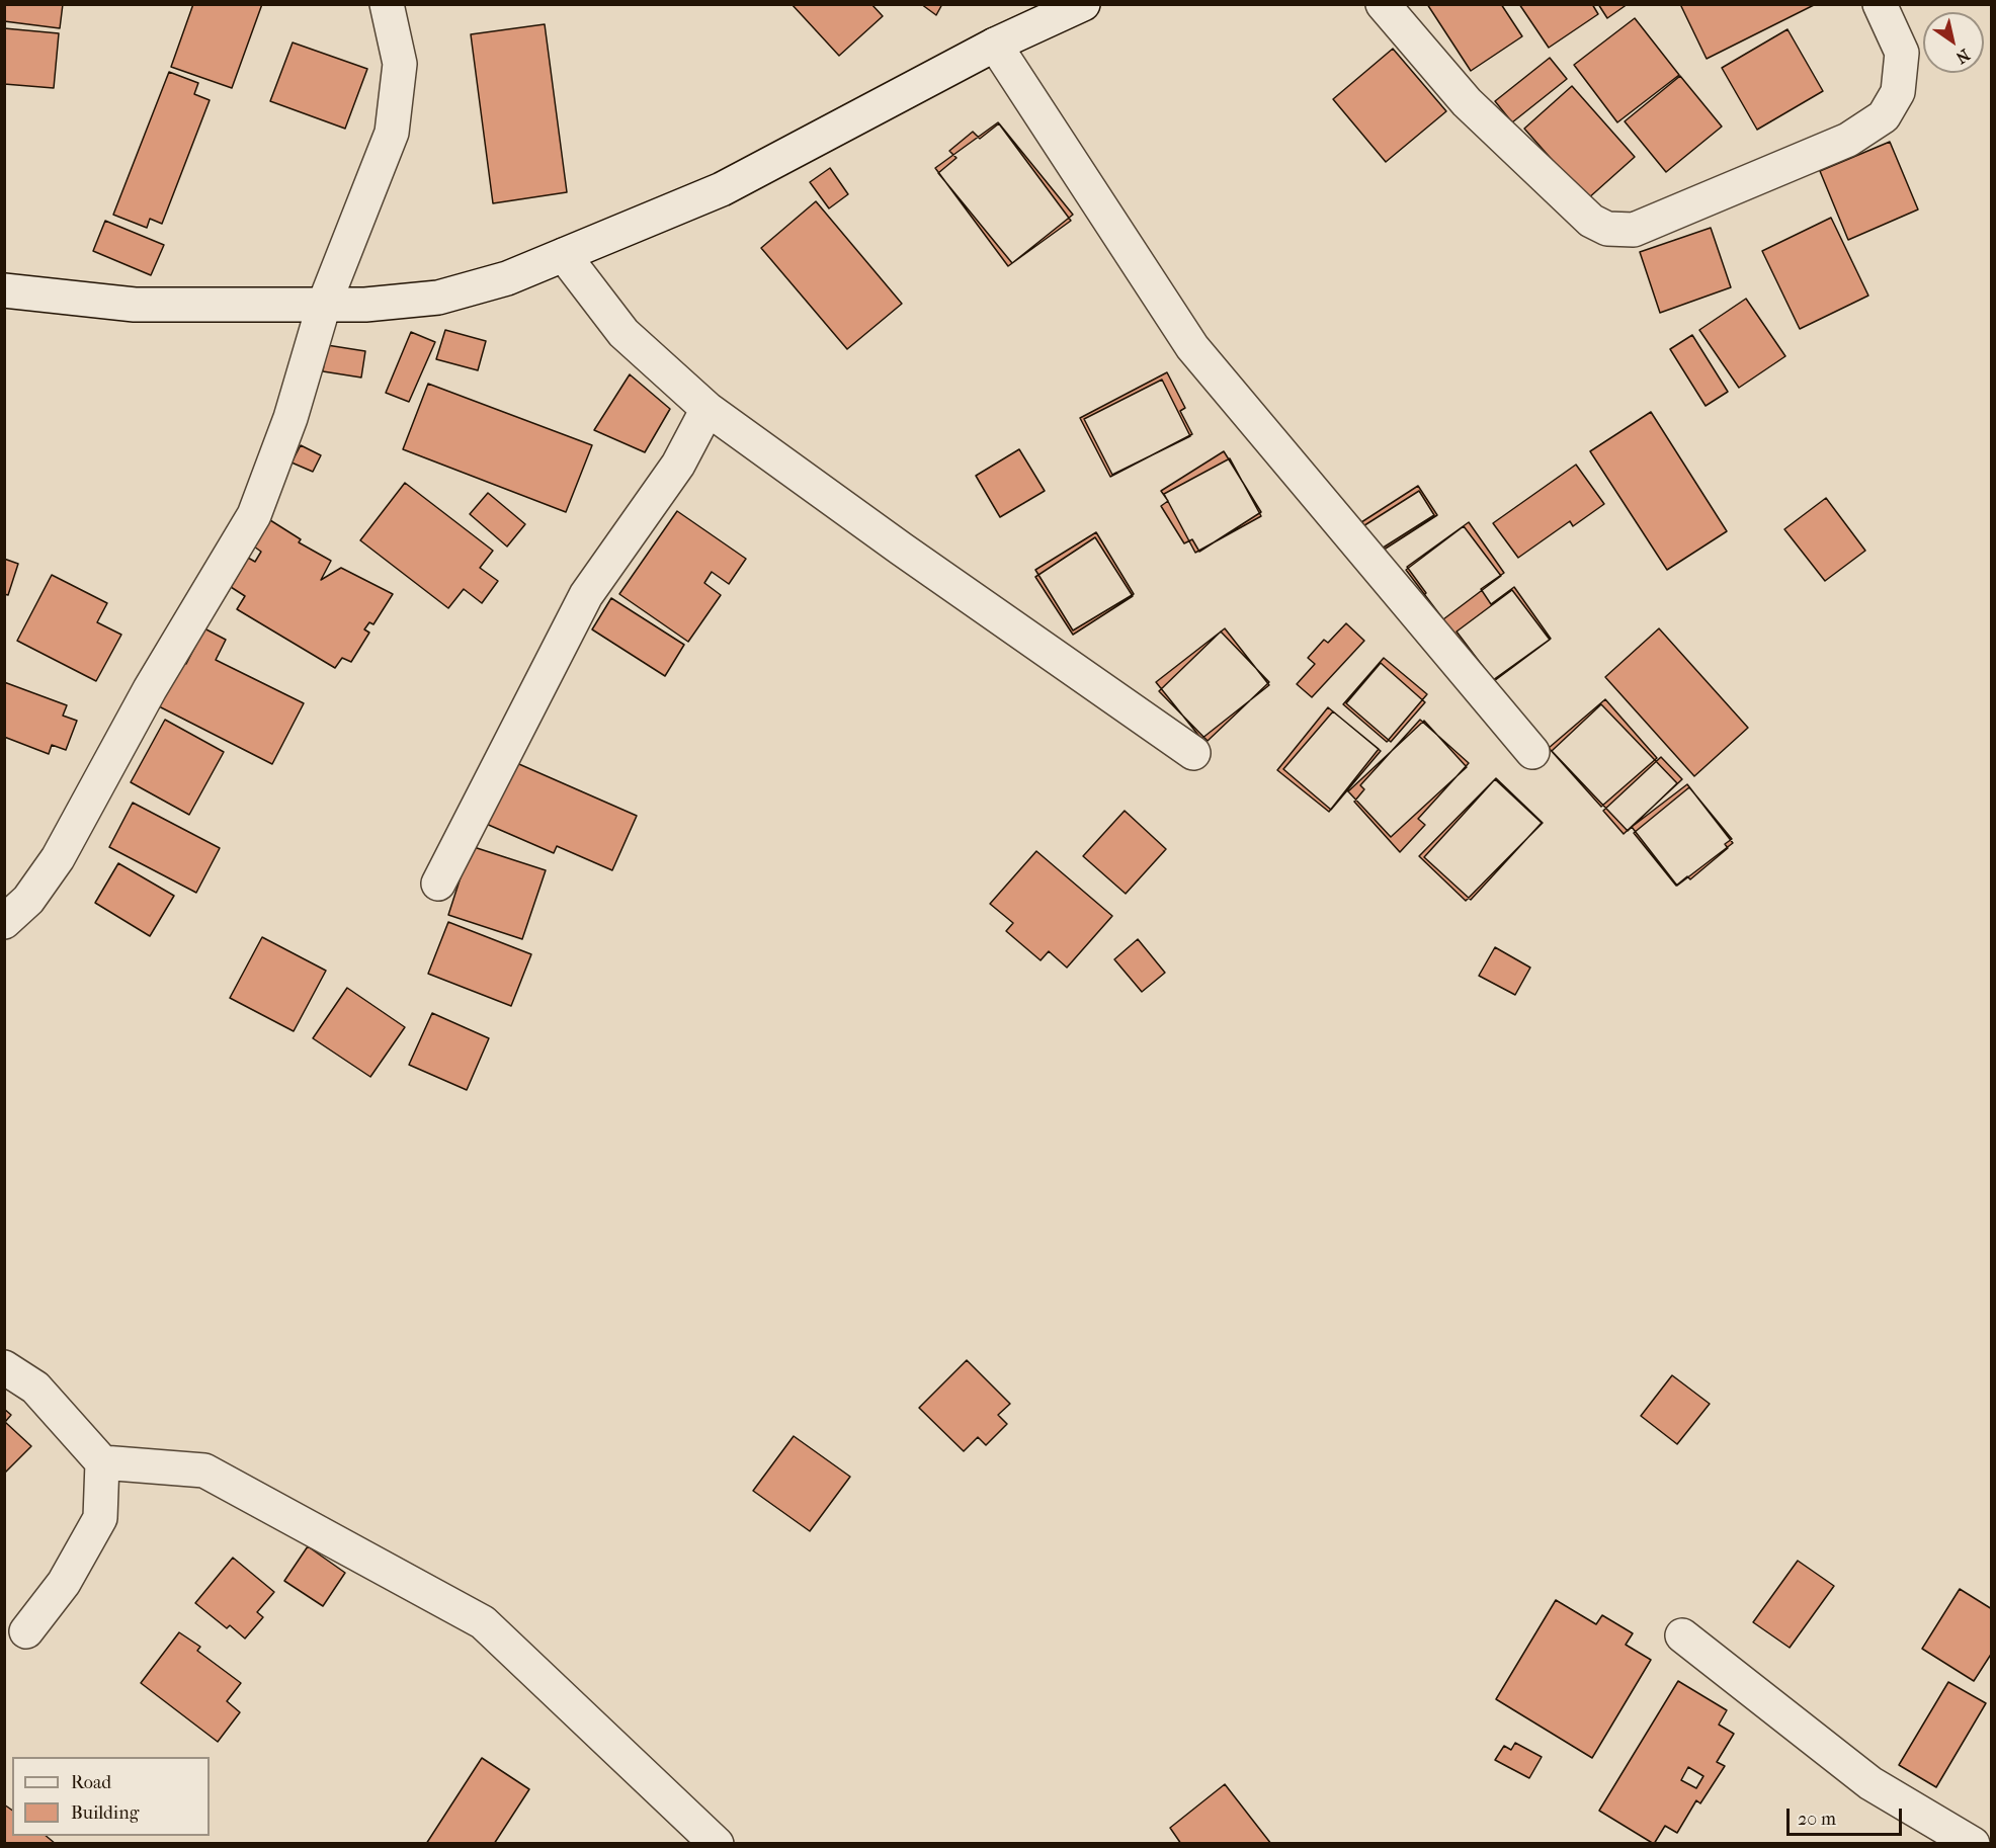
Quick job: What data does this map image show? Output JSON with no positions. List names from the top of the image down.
{
  "legend": ["Road", "Building"],
  "scale_bar": "20 m",
  "north": "bottom right"
}
